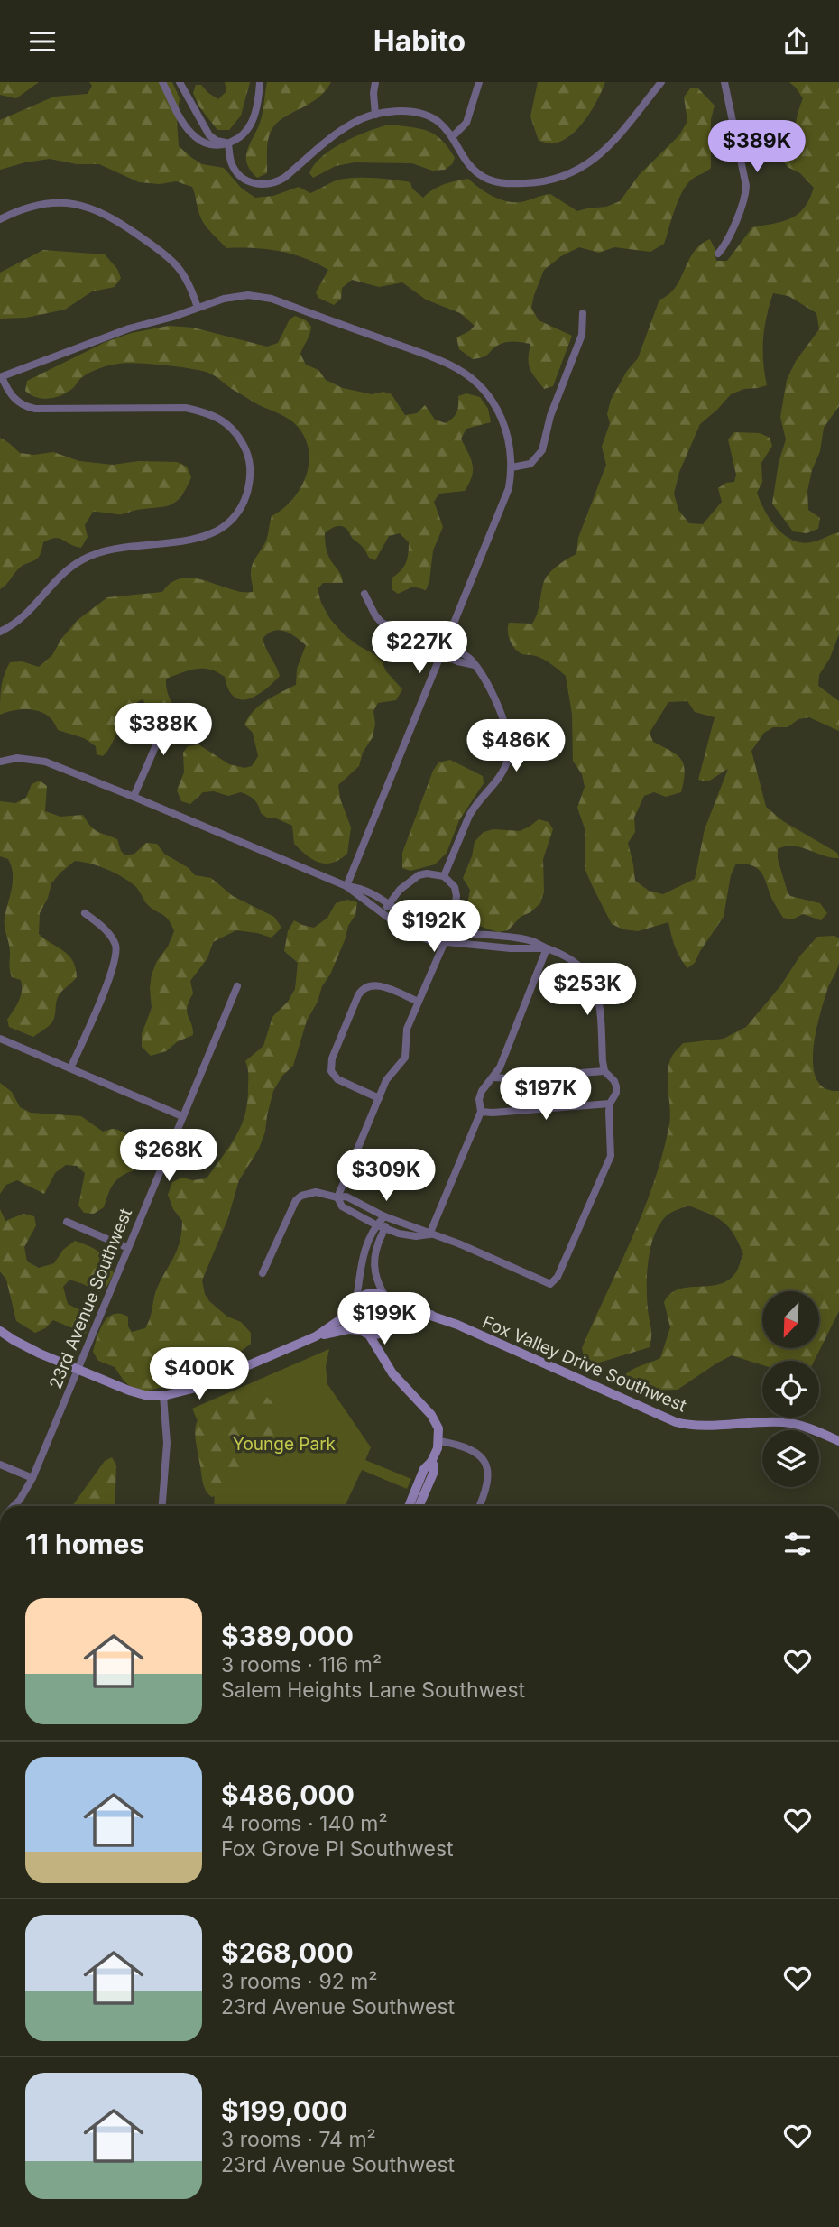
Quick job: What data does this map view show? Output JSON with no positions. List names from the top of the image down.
{
  "streets": {
    "street": ["23rd Avenue Southwest", "Fox Valley Drive Southwest"]
  },
  "parks": ["Younge Park"],
  "north": "bottom left",
  "page": {
    "header": "Habito",
    "price": [
      "$389K",
      "$227K",
      "$388K",
      "$486K",
      "$192K",
      "$253K",
      "$197K",
      "$268K",
      "$309K",
      "$199K",
      "$400K"
    ],
    "heading": "11 homes",
    "list": [
      {
        "name": "$389,000",
        "note": "3 rooms · 116 m² · Salem Heights Lane Southwest"
      },
      {
        "name": "$486,000",
        "note": "4 rooms · 140 m² · Fox Grove Pl Southwest"
      },
      {
        "name": "$268,000",
        "note": "3 rooms · 92 m² · 23rd Avenue Southwest"
      },
      {
        "name": "$199,000",
        "note": "3 rooms · 74 m² · 23rd Avenue Southwest"
      }
    ]
  }
}
